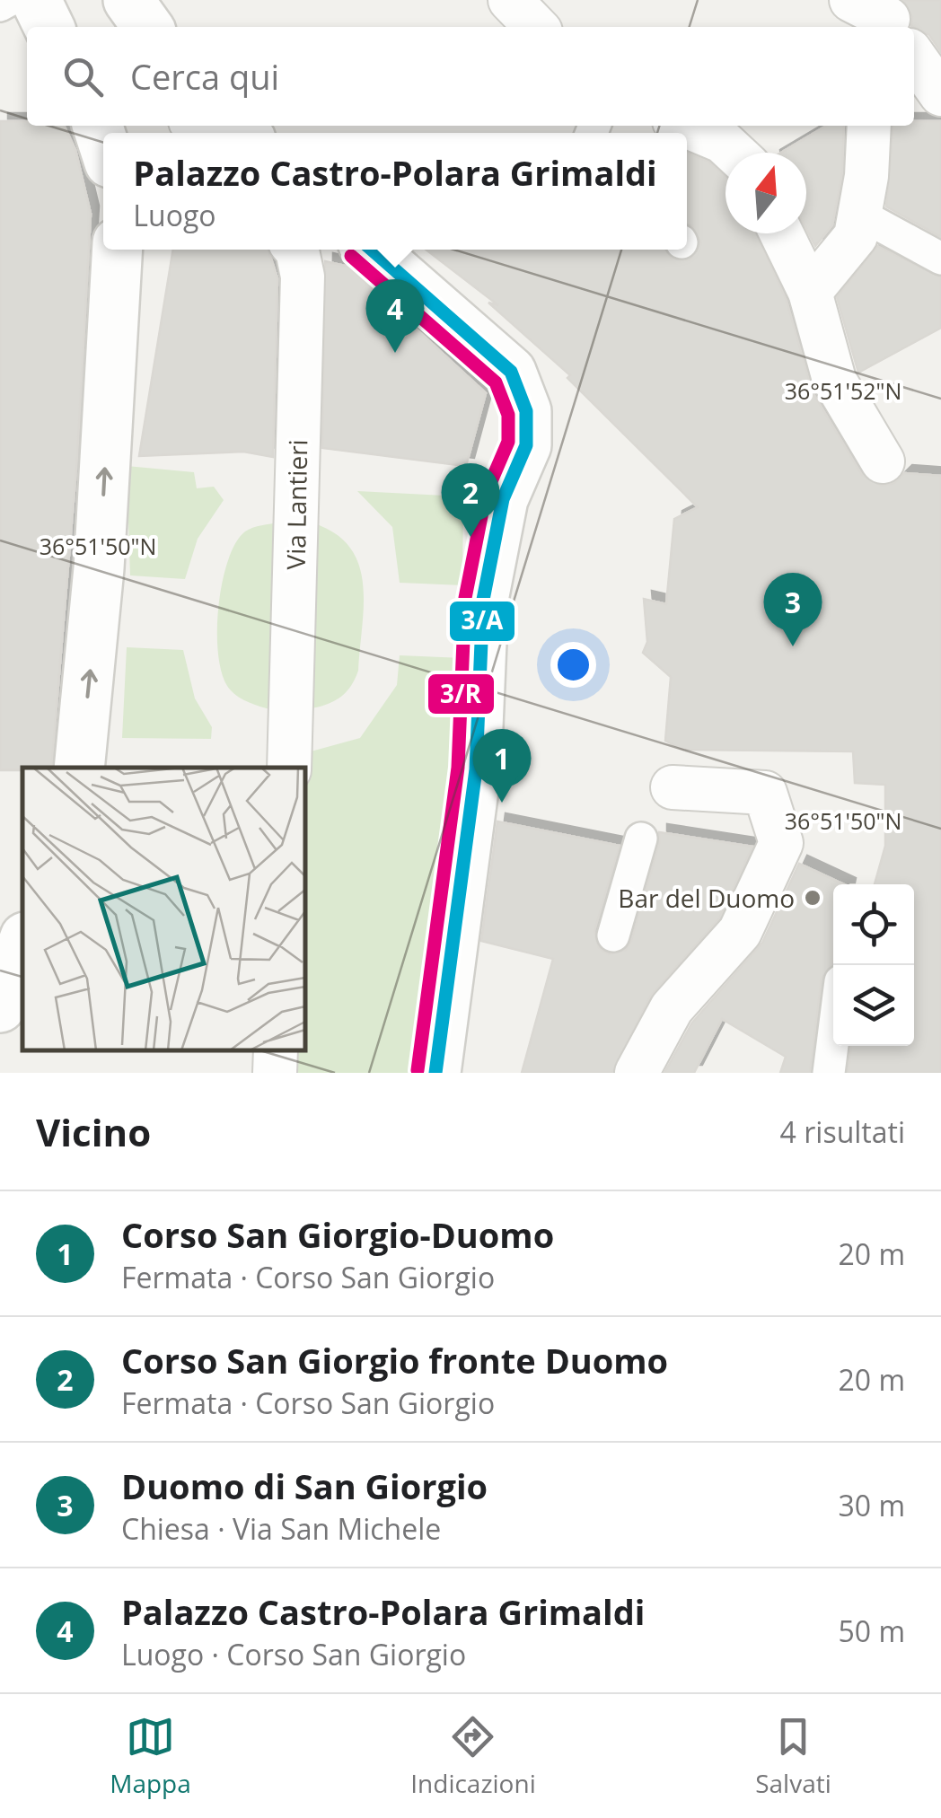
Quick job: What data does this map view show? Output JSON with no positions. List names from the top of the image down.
{
  "streets": {
    "street": ["Via Lantieri"]
  },
  "places": ["Bar del Duomo"],
  "lines": ["transit line 3/A", "transit line 3/R"],
  "north": "top",
  "page": {
    "search": "Cerca qui",
    "popup": ["Palazzo Castro-Polara Grimaldi", "Luogo"],
    "pins": [
      "4",
      "2",
      "3",
      "1"
    ],
    "heading": ["Vicino", "4 risultati"],
    "list": [
      {
        "mark": "1",
        "name": "Corso San Giorgio-Duomo",
        "note": "Fermata · Corso San Giorgio",
        "value": "20 m"
      },
      {
        "mark": "2",
        "name": "Corso San Giorgio fronte Duomo",
        "note": "Fermata · Corso San Giorgio",
        "value": "20 m"
      },
      {
        "mark": "3",
        "name": "Duomo di San Giorgio",
        "note": "Chiesa · Via San Michele",
        "value": "30 m"
      },
      {
        "mark": "4",
        "name": "Palazzo Castro-Polara Grimaldi",
        "note": "Luogo · Corso San Giorgio",
        "value": "50 m"
      }
    ],
    "nav": ["Mappa", "Indicazioni", "Salvati"]
  },
  "coordinates": ["36°51'52\"N", "36°51'50\"N"]
}
